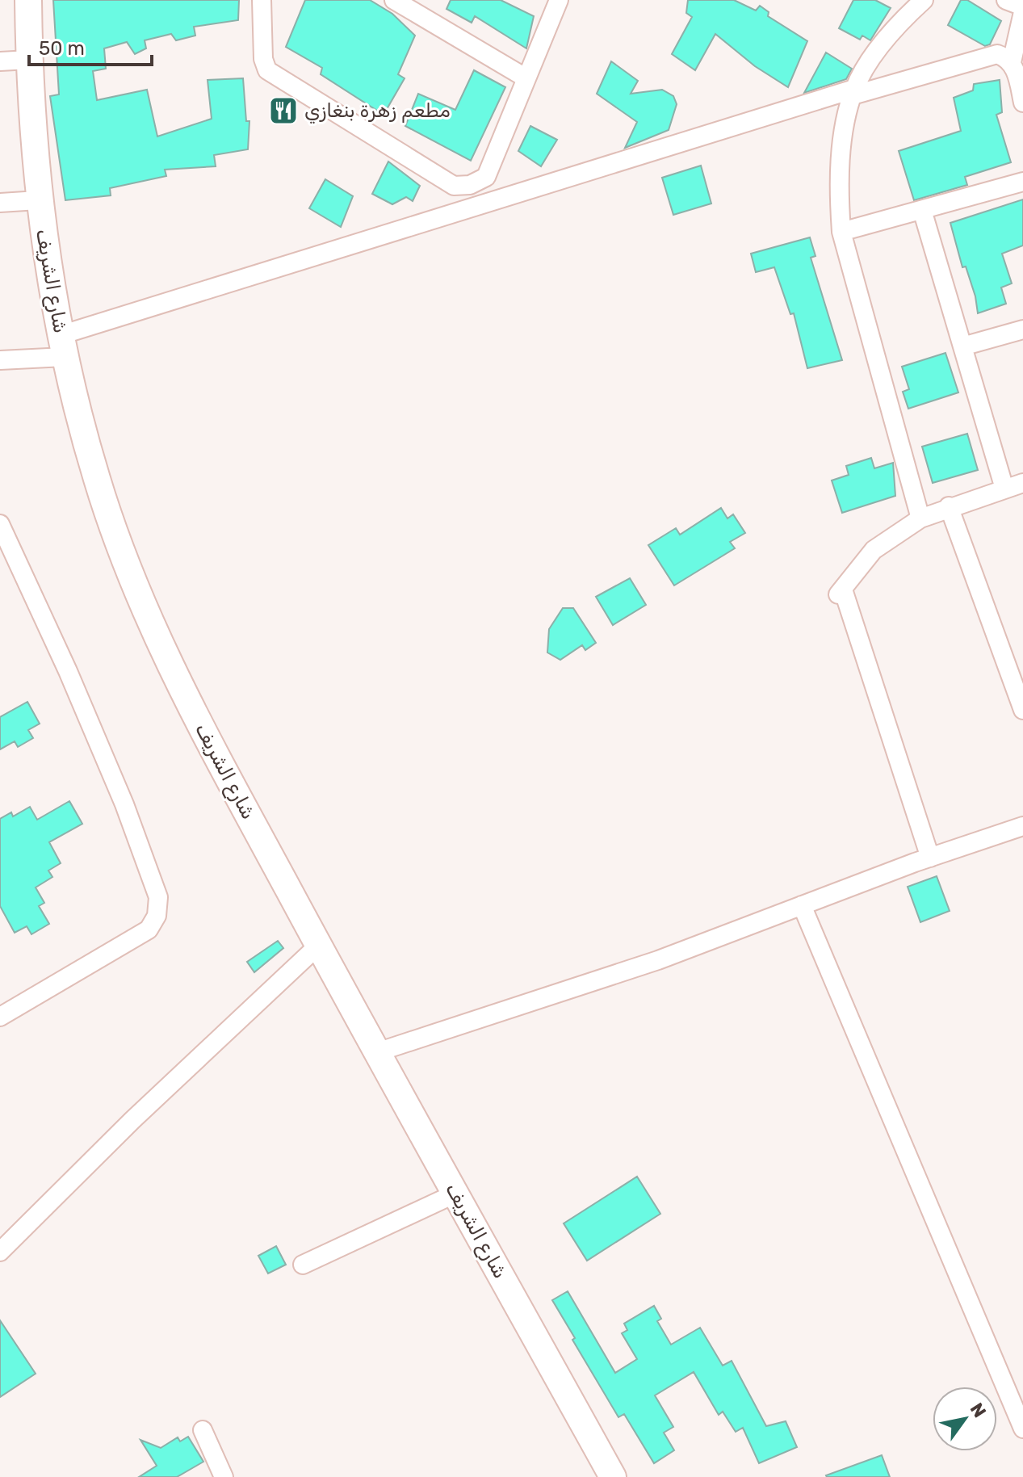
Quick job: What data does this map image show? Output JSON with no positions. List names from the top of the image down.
{
  "streets": {
    "main road": ["شارع الشريف"]
  },
  "places": {
    "restaurant": ["مطعم زهرة بنغازي"]
  },
  "scale_bar": "50 m",
  "north": "top right"
}
